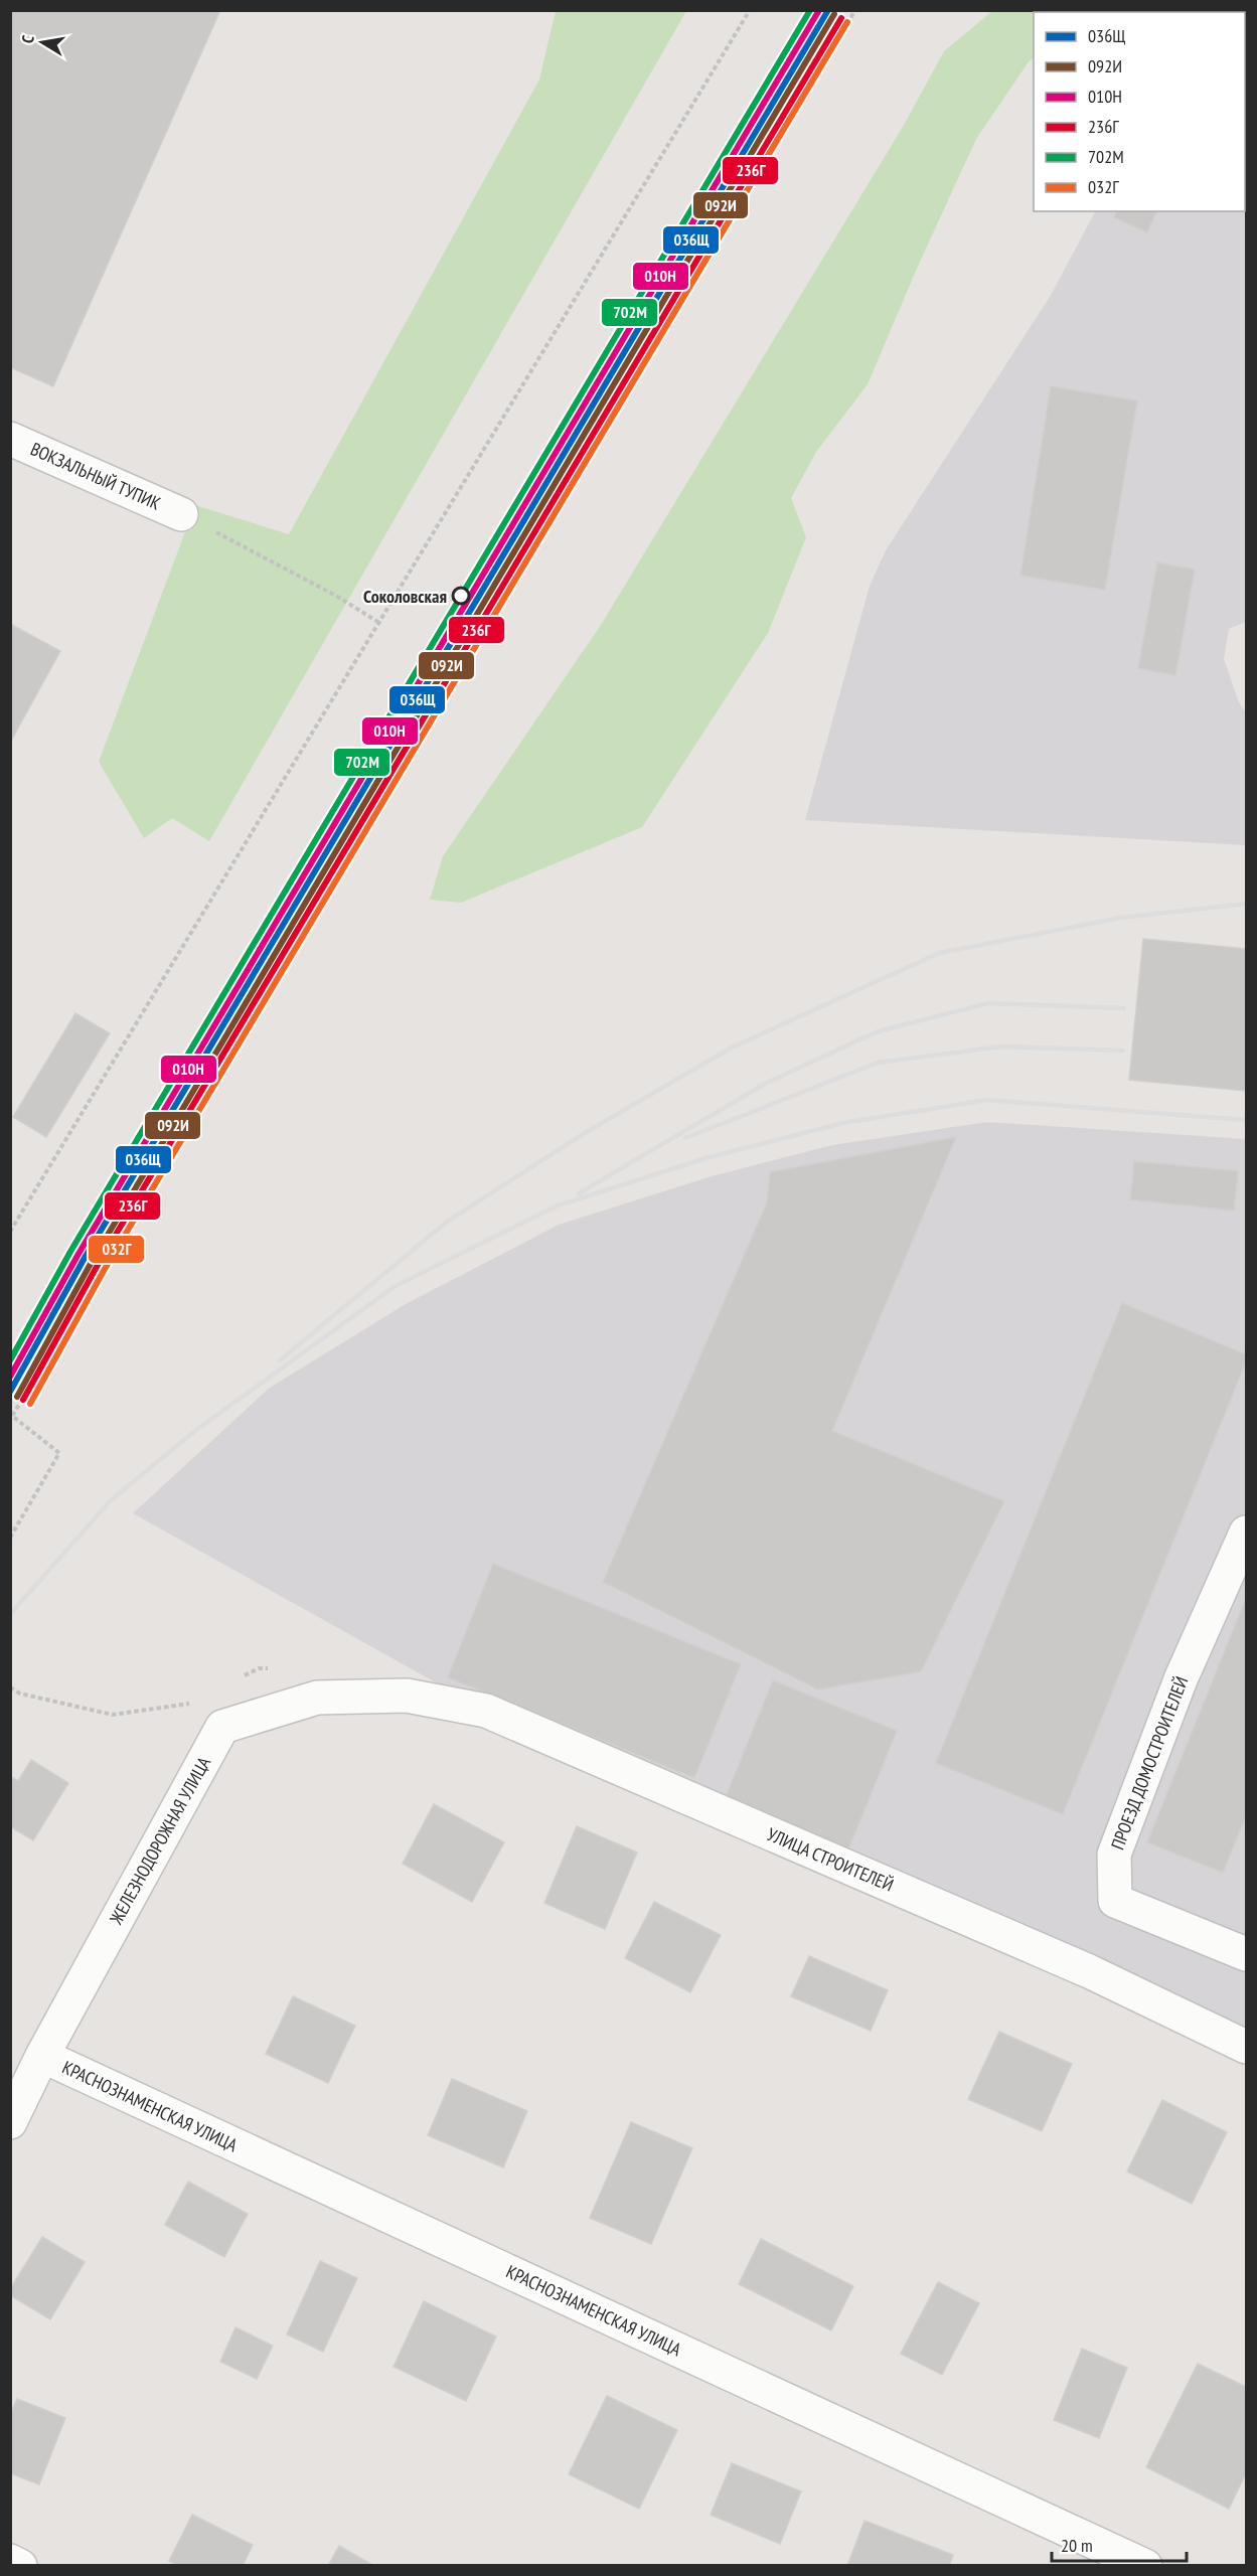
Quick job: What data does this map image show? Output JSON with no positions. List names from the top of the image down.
{
  "streets": {
    "street": [
      "ВОКЗАЛЬНЫЙ ТУПИК",
      "ПРОЕЗД ДОМОСТРОИТЕЛЕЙ",
      "ЖЕЛЕЗНОДОРОЖНАЯ УЛИЦА",
      "УЛИЦА СТРОИТЕЛЕЙ",
      "КРАСНОЗНАМЕНСКАЯ УЛИЦА"
    ]
  },
  "crossings": [
    ["ЖЕЛЕЗНОДОРОЖНАЯ УЛИЦА", "УЛИЦА СТРОИТЕЛЕЙ"],
    ["ЖЕЛЕЗНОДОРОЖНАЯ УЛИЦА", "КРАСНОЗНАМЕНСКАЯ УЛИЦА"]
  ],
  "places": ["Соколовская"],
  "lines": [
    "transit line 036Щ",
    "transit line 010Н",
    "transit line 702М",
    "transit line 092И",
    "transit line 236Г",
    "transit line 032Г"
  ],
  "legend": [
    "036Щ",
    "092И",
    "010Н",
    "236Г",
    "702М",
    "032Г"
  ],
  "scale_bar": "20 m",
  "north": "left"
}
